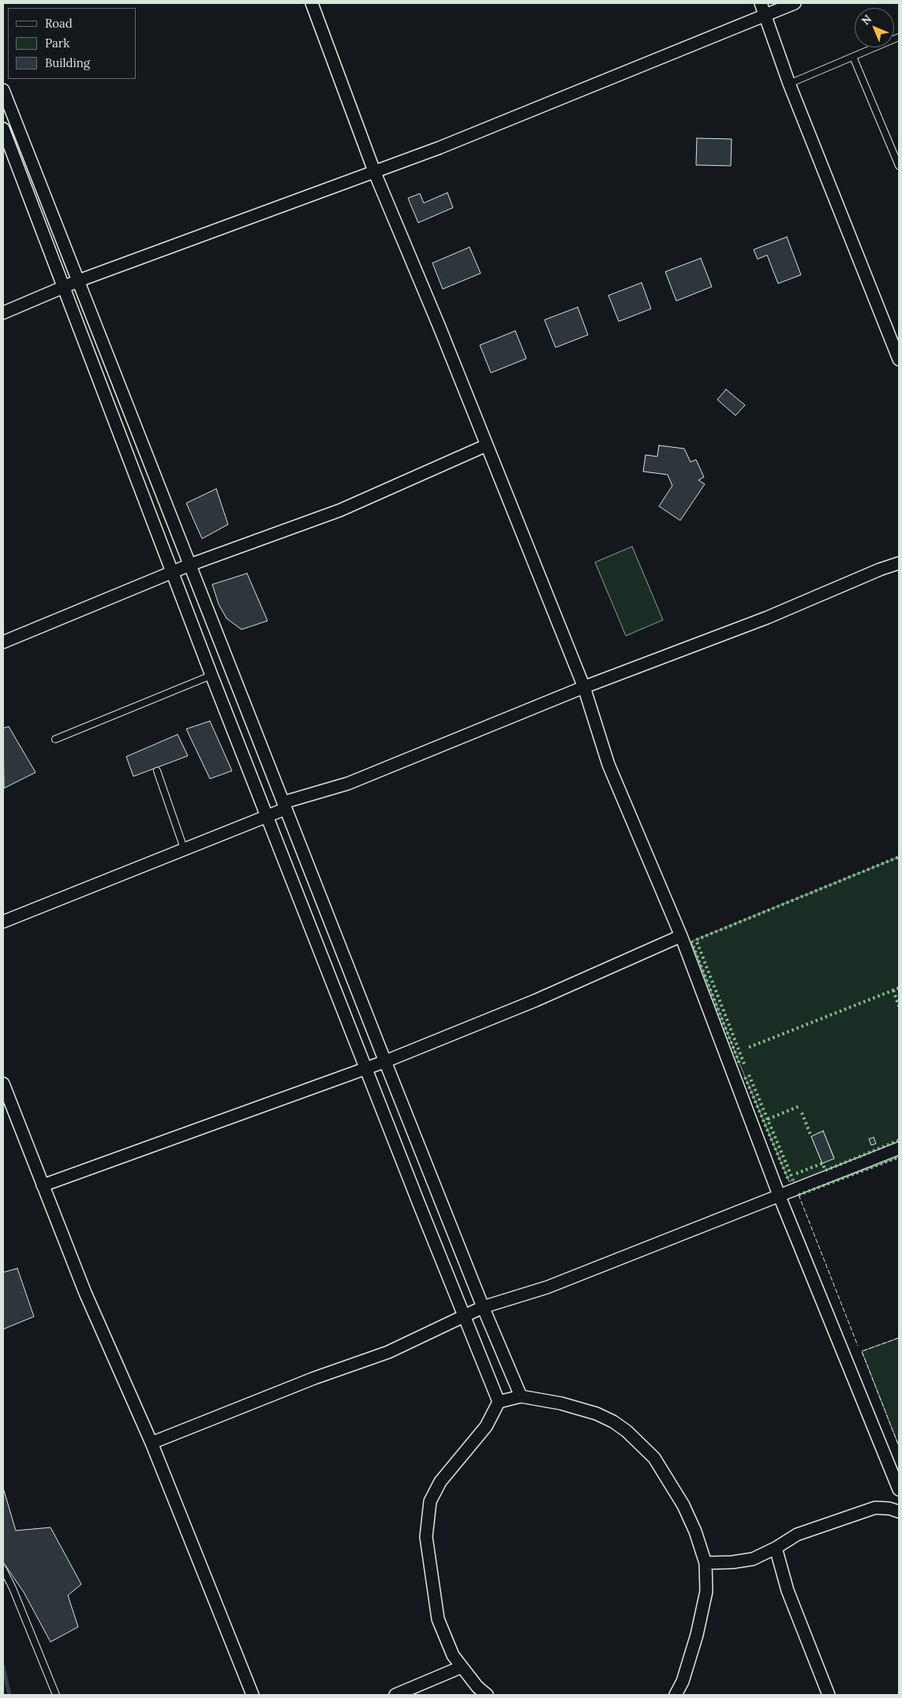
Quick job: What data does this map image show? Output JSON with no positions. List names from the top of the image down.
{
  "legend": ["Road", "Park", "Building"],
  "north": "top left"
}
